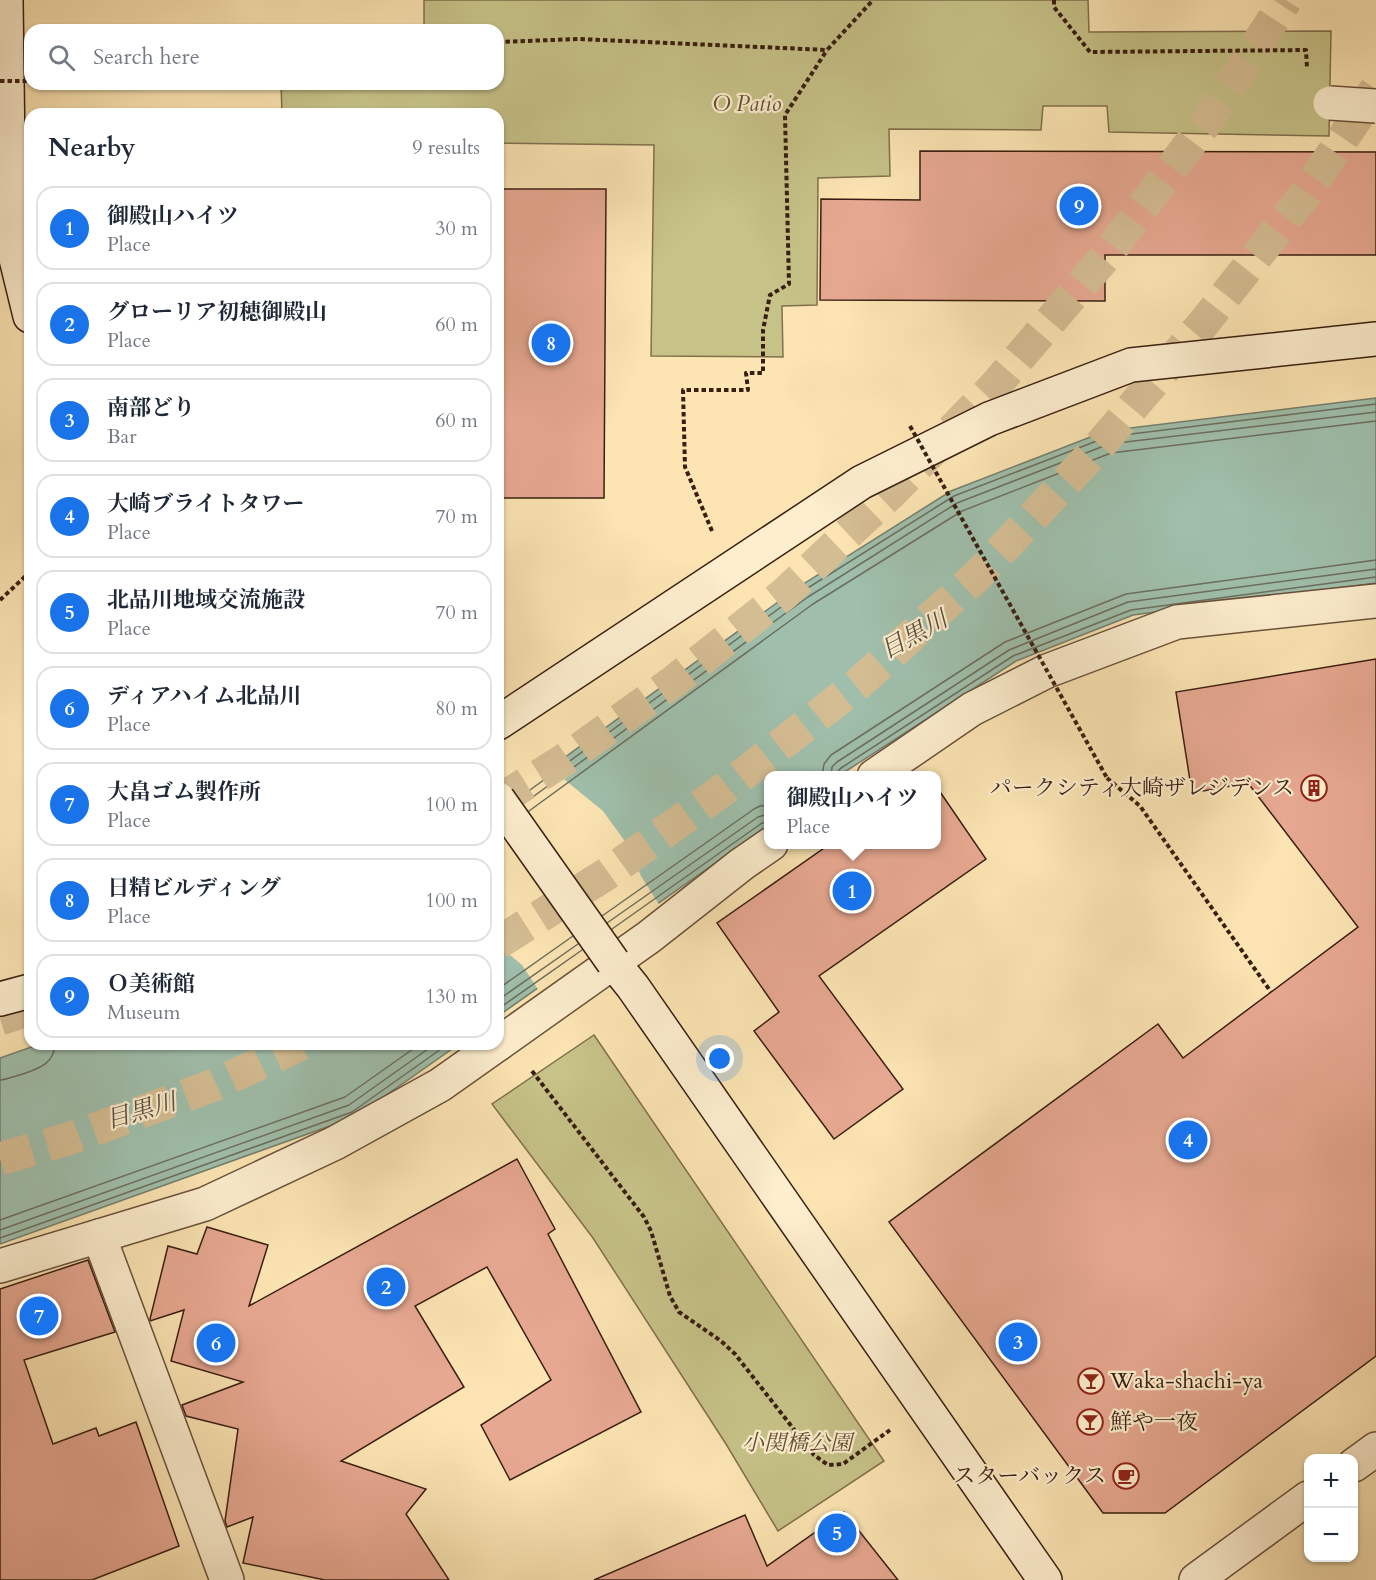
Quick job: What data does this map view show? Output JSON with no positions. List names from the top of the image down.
{
  "water": ["目黒川"],
  "parks": ["O Patio", "小関橋公園"],
  "places": {
    "building": ["パークシティ大崎ザレジデンス"],
    "bar": ["Waka-shachi-ya", "鮮や一夜"],
    "cafe": ["スターバックス"]
  },
  "page": {
    "search": "Search here",
    "heading": ["Nearby", "9 results"],
    "pins": [
      "9",
      "8",
      "1",
      "4",
      "2",
      "7",
      "3",
      "6",
      "5"
    ],
    "list": [
      {
        "mark": "1",
        "name": "御殿山ハイツ",
        "note": "Place",
        "value": "30 m"
      },
      {
        "mark": "2",
        "name": "グローリア初穂御殿山",
        "note": "Place",
        "value": "60 m"
      },
      {
        "mark": "3",
        "name": "南部どり",
        "note": "Bar",
        "value": "60 m"
      },
      {
        "mark": "4",
        "name": "大崎ブライトタワー",
        "note": "Place",
        "value": "70 m"
      },
      {
        "mark": "5",
        "name": "北品川地域交流施設",
        "note": "Place",
        "value": "70 m"
      },
      {
        "mark": "6",
        "name": "ディアハイム北品川",
        "note": "Place",
        "value": "80 m"
      },
      {
        "mark": "7",
        "name": "大畠ゴム製作所",
        "note": "Place",
        "value": "100 m"
      },
      {
        "mark": "8",
        "name": "日精ビルディング",
        "note": "Place",
        "value": "100 m"
      },
      {
        "mark": "9",
        "name": "Ｏ美術館",
        "note": "Museum",
        "value": "130 m"
      }
    ],
    "popup": ["御殿山ハイツ", "Place"],
    "map_buttons": ["+", "−"]
  }
}
